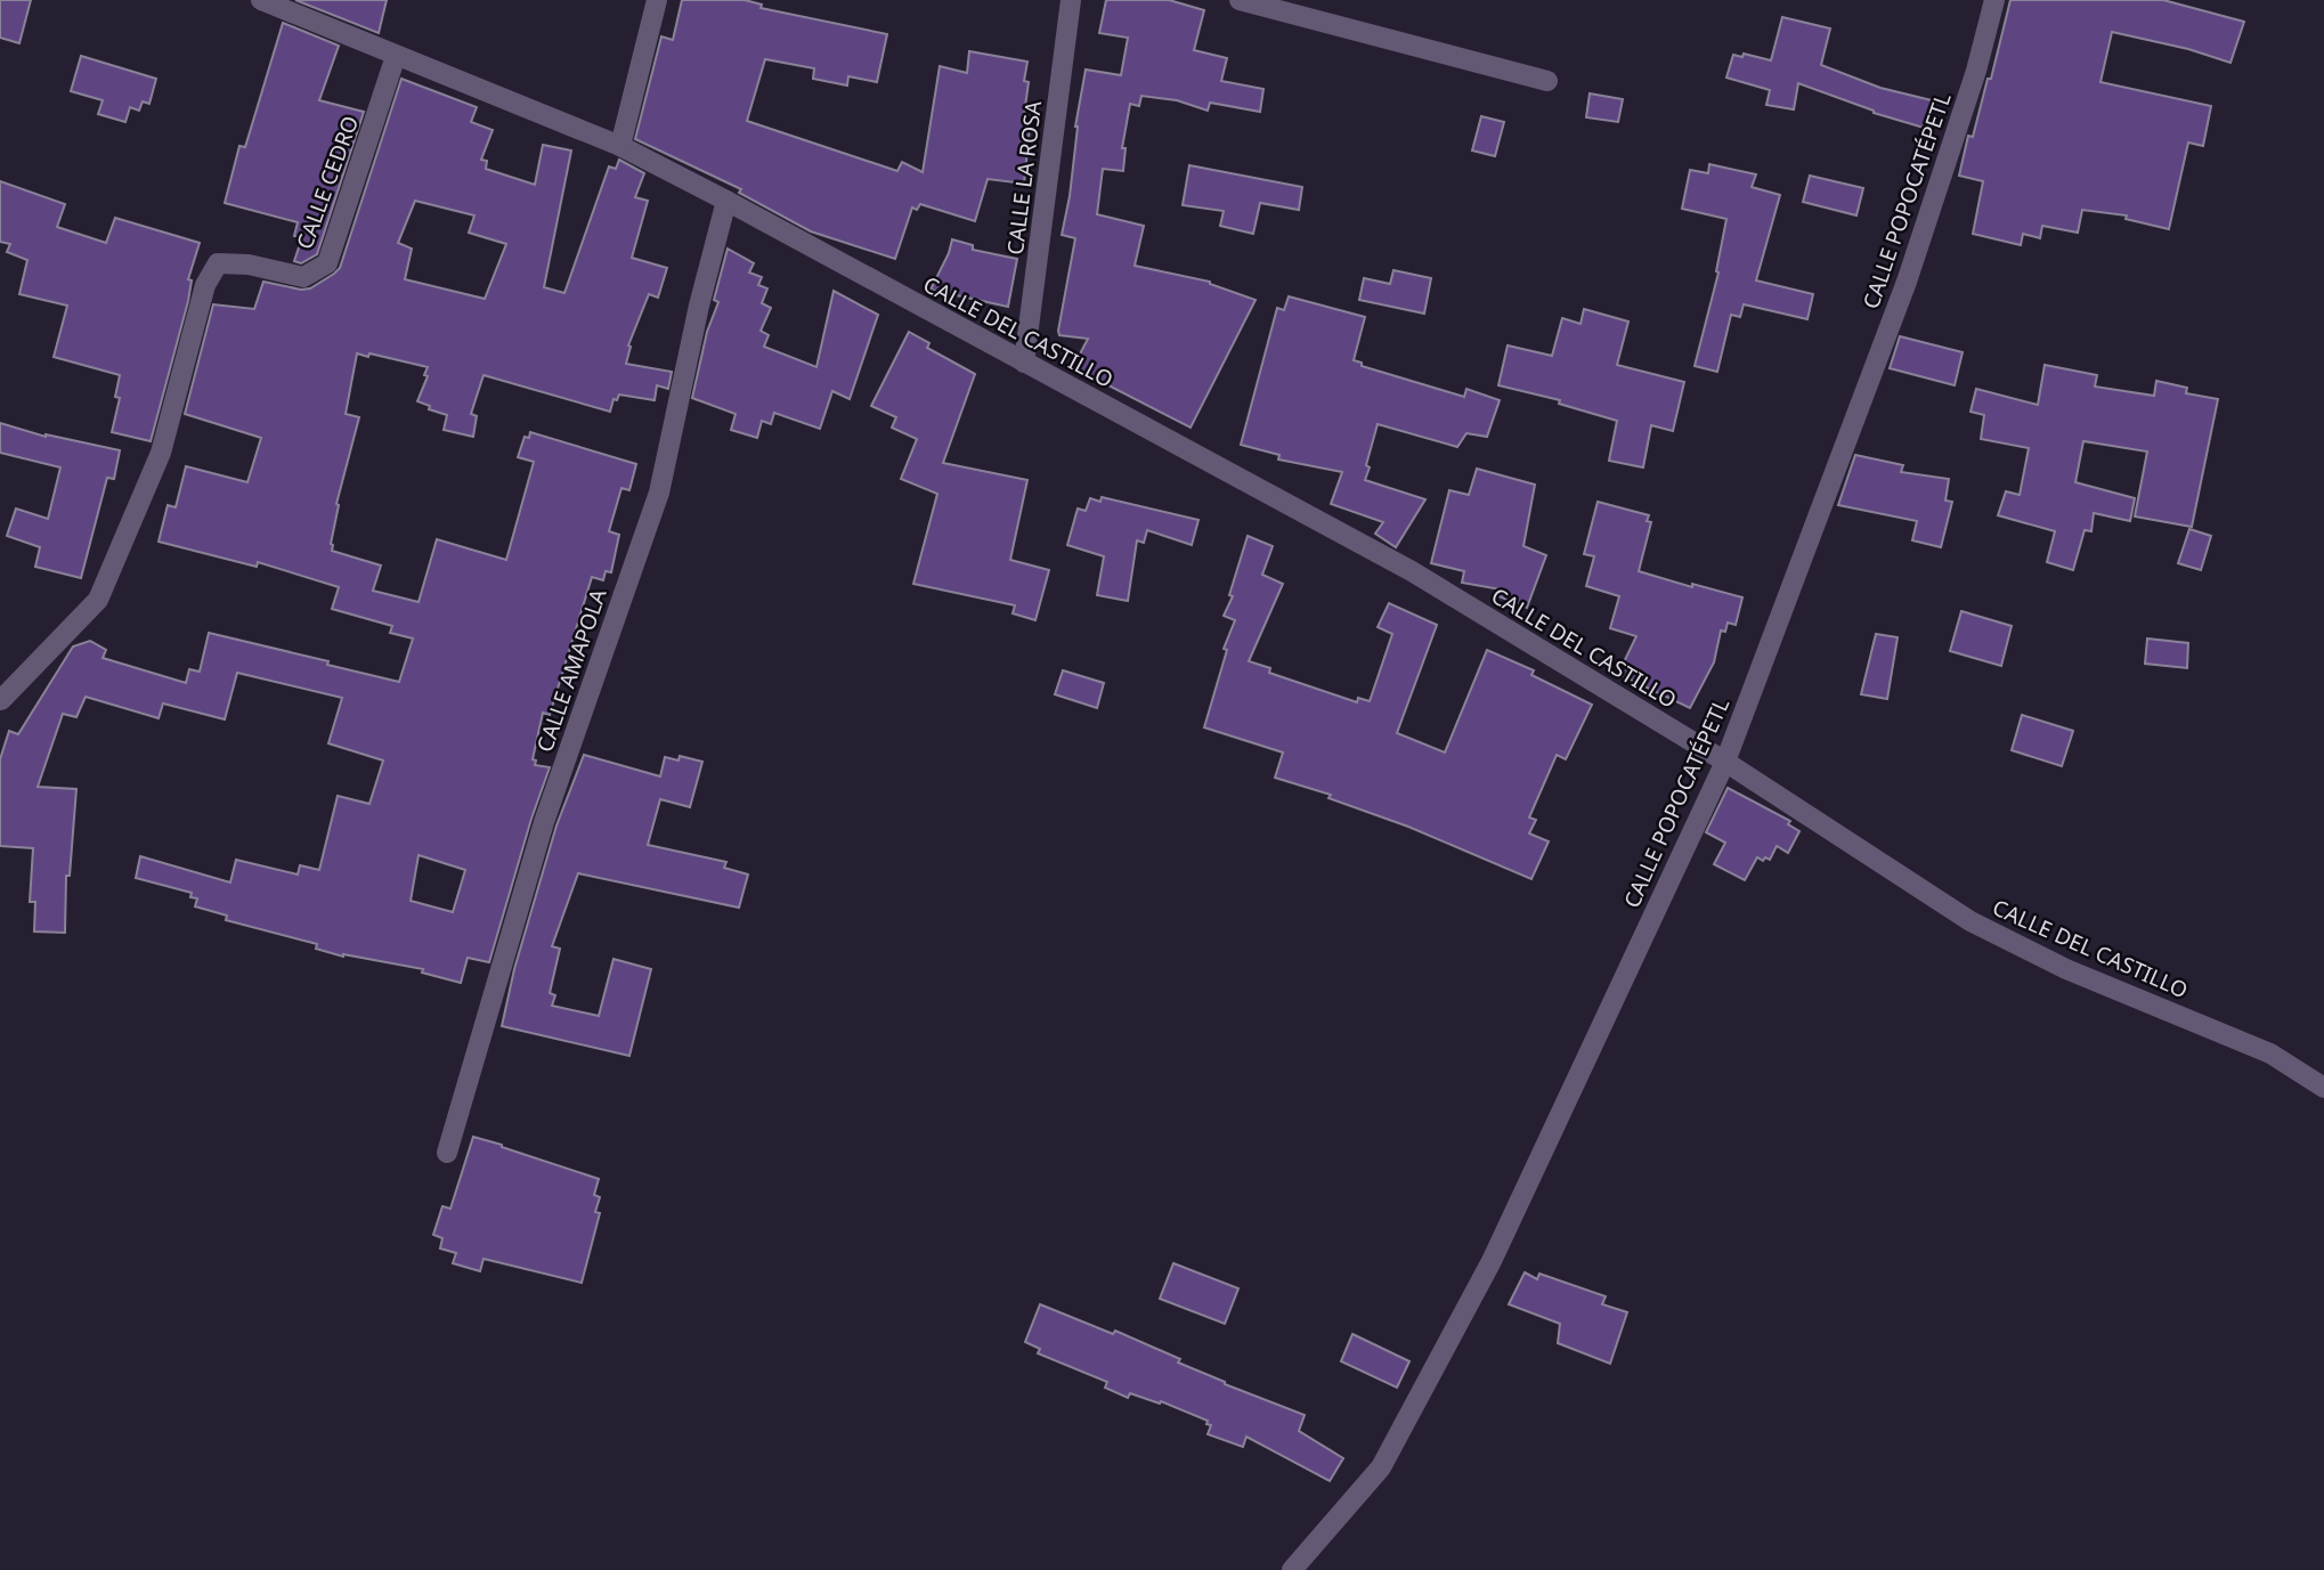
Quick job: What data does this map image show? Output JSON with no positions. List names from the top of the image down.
{
  "streets": {
    "street": [
      "CALLE LA ROSA",
      "CALLE CEDRO",
      "CALLE POPOCATÉPETL",
      "CALLE DEL CASTILLO",
      "CALLE AMAPOLA"
    ]
  },
  "crossings": [
    ["CALLE LA ROSA", "CALLE DEL CASTILLO"],
    ["CALLE CEDRO", "CALLE DEL CASTILLO"],
    ["CALLE POPOCATÉPETL", "CALLE DEL CASTILLO"],
    ["CALLE DEL CASTILLO", "CALLE AMAPOLA"]
  ]
}
